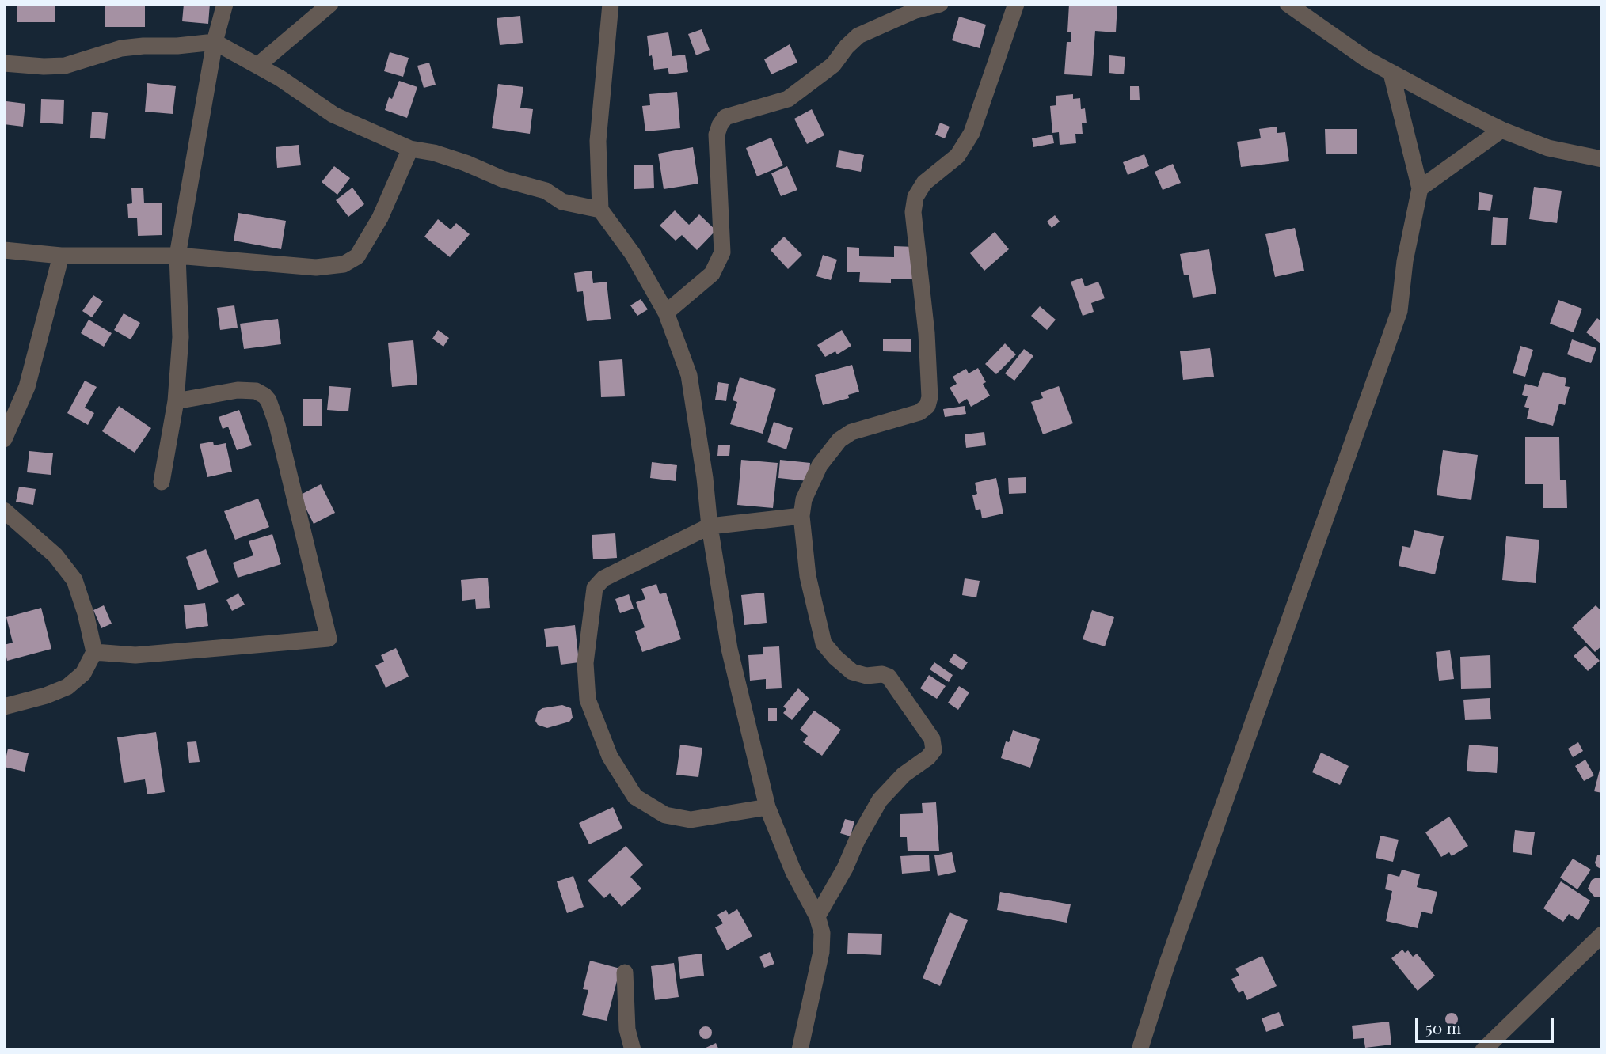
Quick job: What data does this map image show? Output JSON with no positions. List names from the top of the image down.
{
  "scale_bar": "50 m"
}
